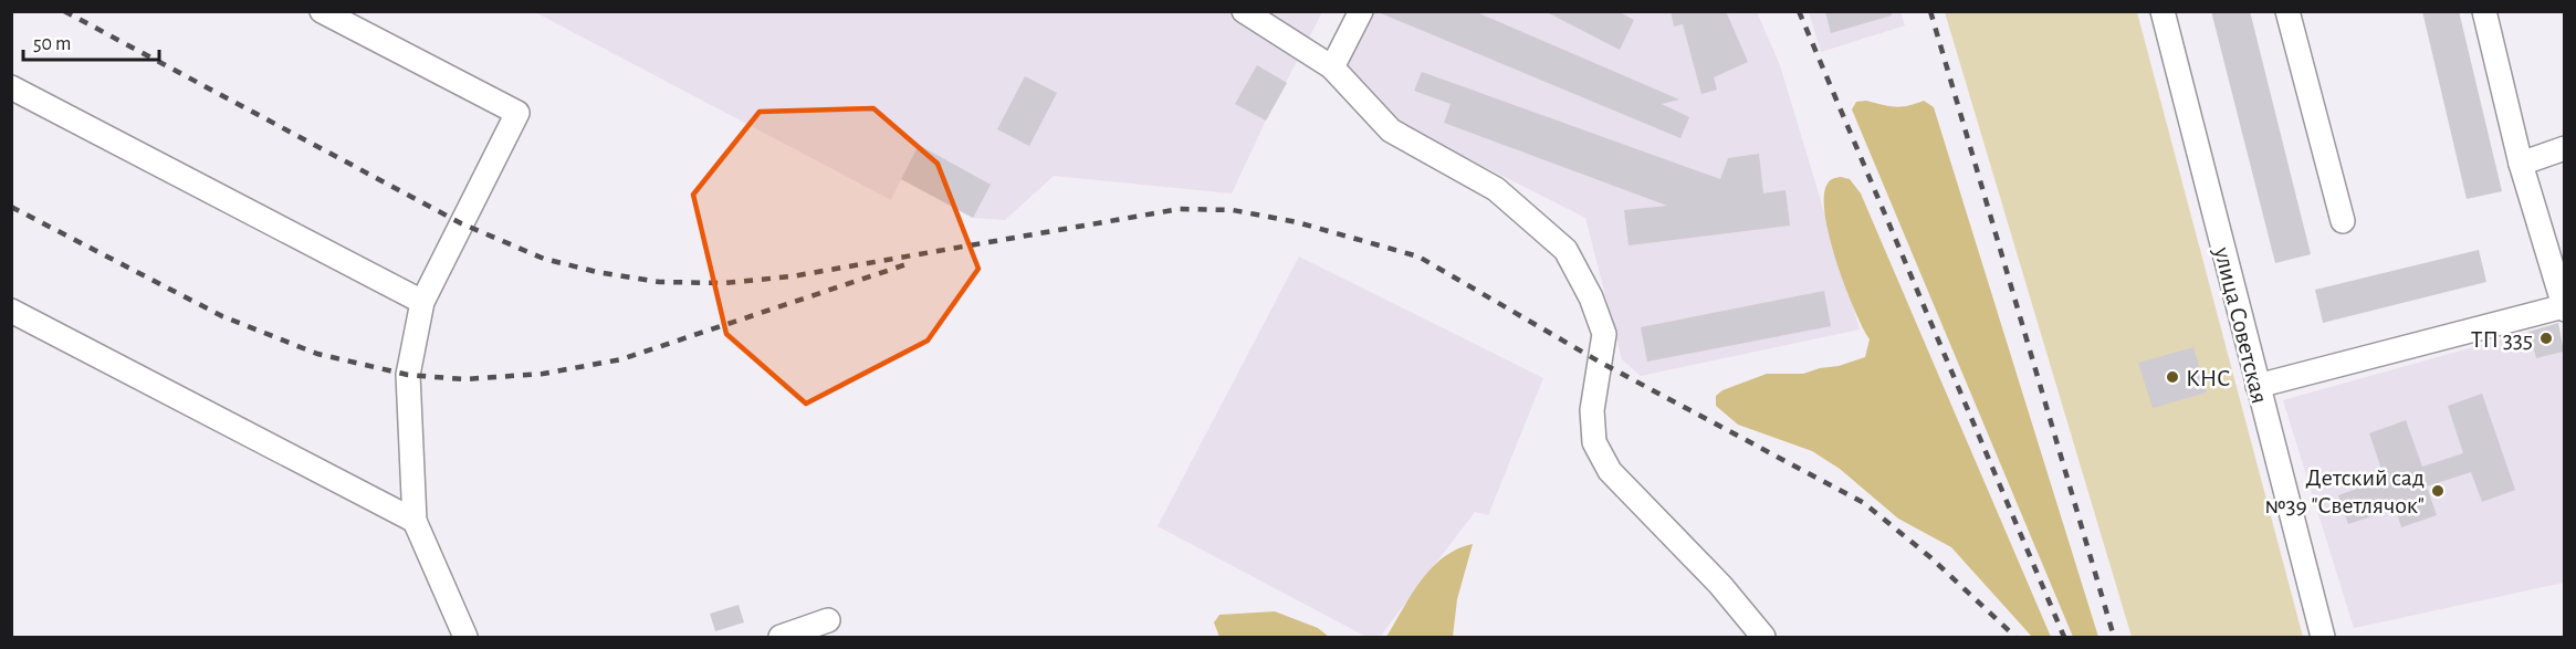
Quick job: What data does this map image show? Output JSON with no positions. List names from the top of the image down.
{
  "streets": {
    "street": ["улица Советская"]
  },
  "places": ["ТП 335", "КНС", "Детский сад №39 \"Светлячок\""],
  "scale_bar": "50 m"
}
